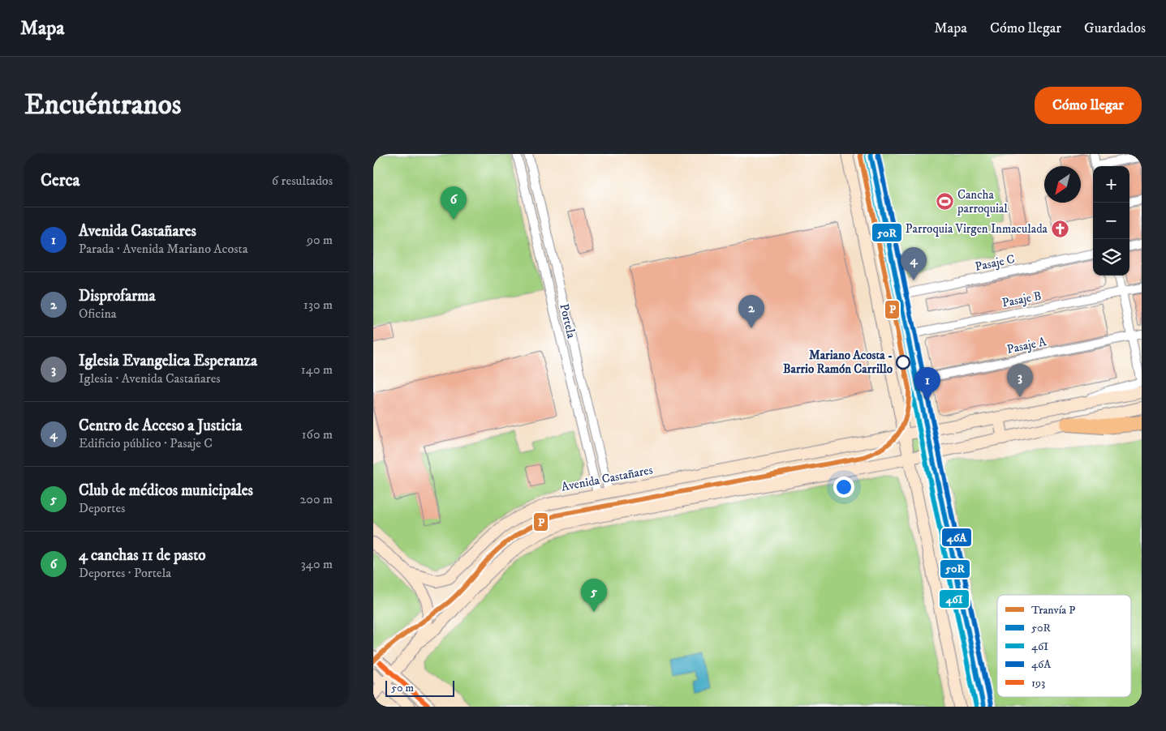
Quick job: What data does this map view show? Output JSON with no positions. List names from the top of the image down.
{
  "streets": {
    "main road": ["Avenida Castañares"],
    "street": [
      "Pasaje C",
      "Pasaje B",
      "Portela",
      "Pasaje A"
    ]
  },
  "crossings": [
    ["Portela", "Avenida Castañares"]
  ],
  "places": {
    "sports": ["Cancha parroquial"],
    "church": ["Parroquia Virgen Inmaculada"],
    "other": ["Mariano Acosta - Barrio Ramón Carrillo"]
  },
  "lines": [
    "tram line P",
    "transit line 50R",
    "transit line 46A",
    "transit line 46I",
    "transit line 193"
  ],
  "legend": [
    "Tranvía P",
    "50R",
    "46I",
    "46A",
    "193"
  ],
  "scale_bar": "50 m",
  "north": "bottom left",
  "page": {
    "header": "Mapa",
    "nav": ["Mapa", "Cómo llegar", "Guardados"],
    "buttons": "Cómo llegar",
    "title": "Encuéntranos",
    "heading": ["Cerca", "6 resultados"],
    "map_buttons": ["+", "−"],
    "pins": [
      "6",
      "4",
      "2",
      "3",
      "1",
      "5"
    ],
    "list": [
      {
        "mark": "1",
        "name": "Avenida Castañares",
        "note": "Parada · Avenida Mariano Acosta",
        "value": "90 m"
      },
      {
        "mark": "2",
        "name": "Disprofarma",
        "note": "Oficina",
        "value": "130 m"
      },
      {
        "mark": "3",
        "name": "Iglesia Evangelica Esperanza",
        "note": "Iglesia · Avenida Castañares",
        "value": "140 m"
      },
      {
        "mark": "4",
        "name": "Centro de Acceso a Justicia",
        "note": "Edificio público · Pasaje C",
        "value": "160 m"
      },
      {
        "mark": "5",
        "name": "Club de médicos municipales",
        "note": "Deportes",
        "value": "200 m"
      },
      {
        "mark": "6",
        "name": "4 canchas 11 de pasto",
        "note": "Deportes · Portela",
        "value": "340 m"
      }
    ],
    "scale": "50 m"
  }
}
